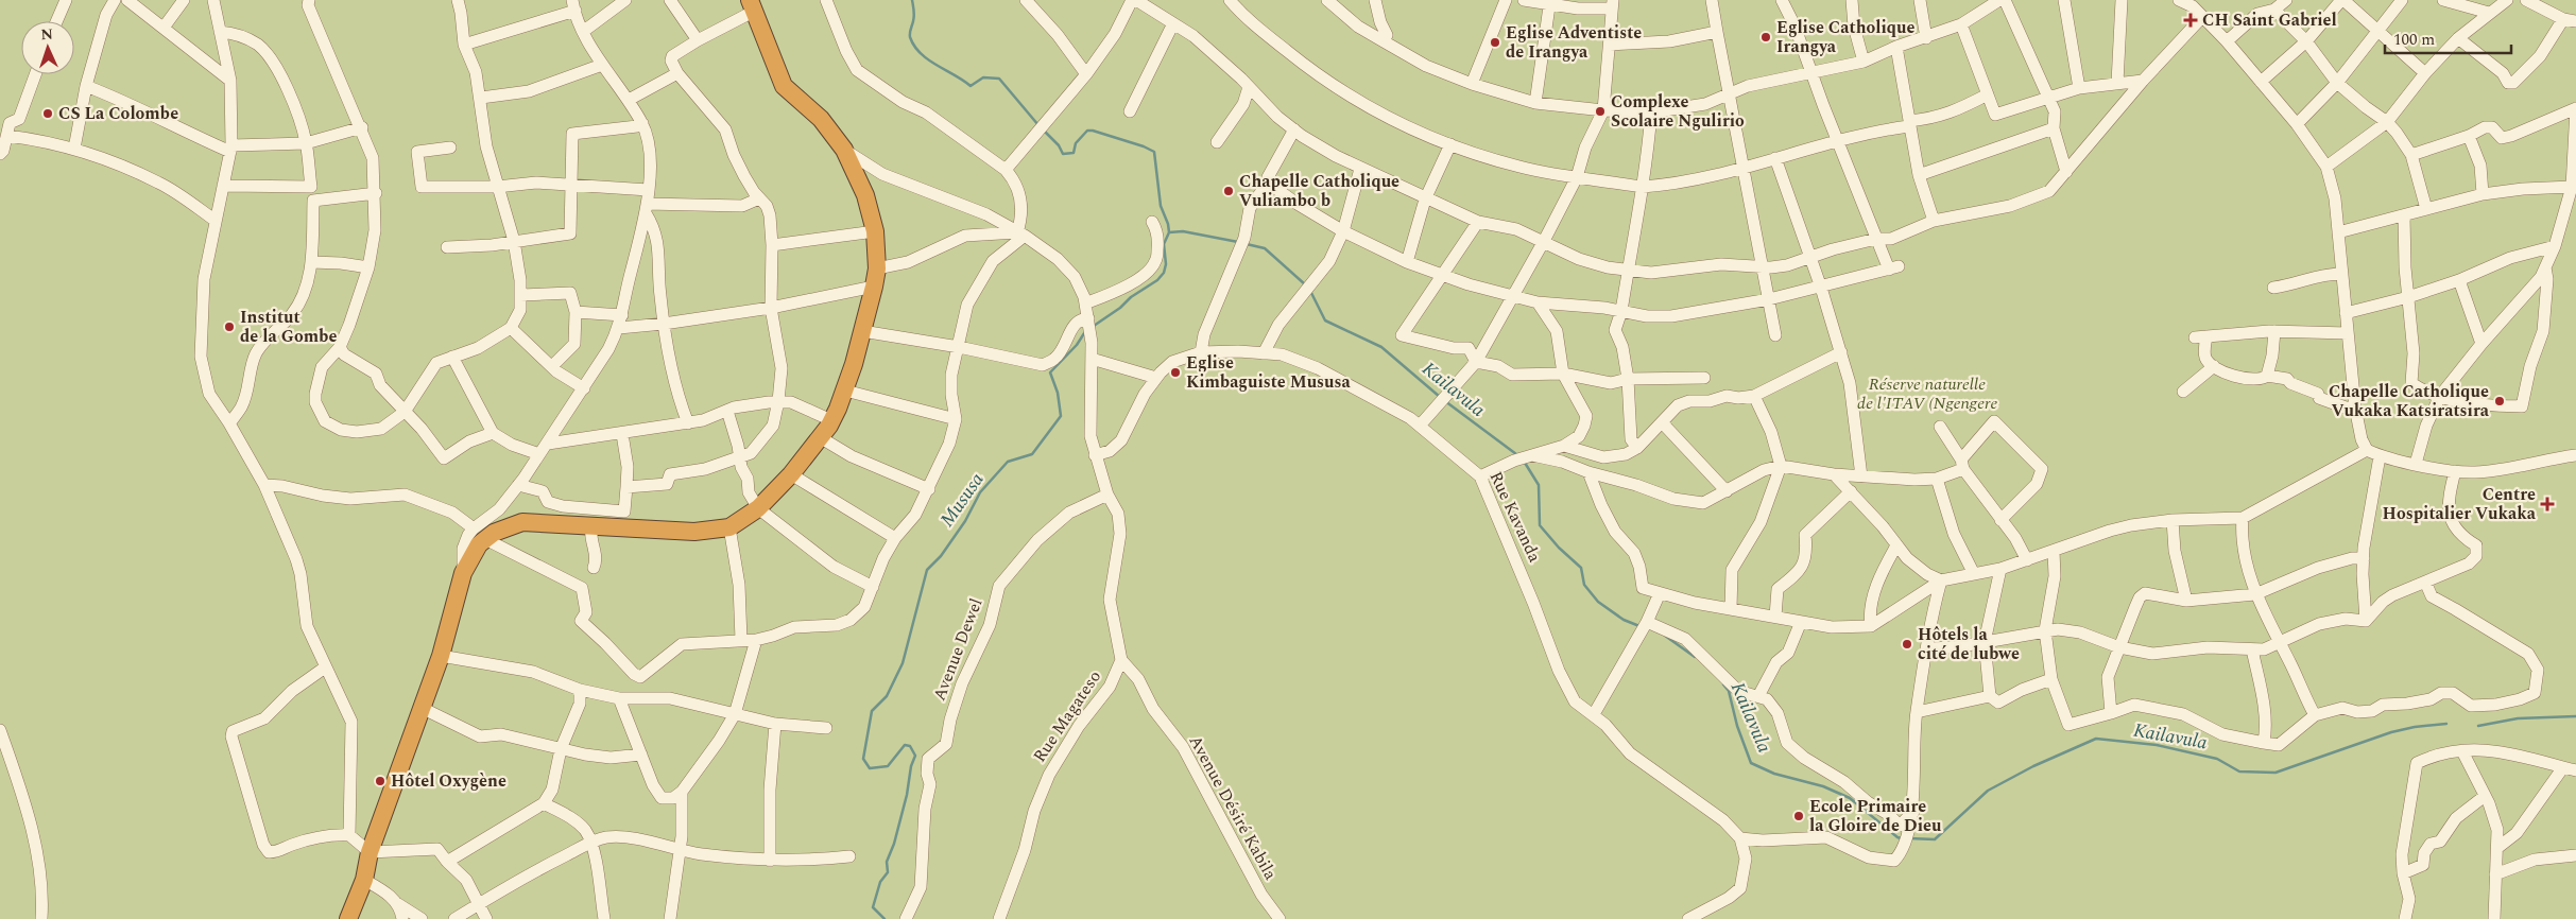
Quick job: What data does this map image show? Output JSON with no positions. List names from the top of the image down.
{
  "streets": {
    "street": [
      "Rue Kavanda",
      "Avenue Dewel",
      "Rue Magateso",
      "Avenue Désiré Kabila"
    ]
  },
  "crossings": [
    ["Rue Kavanda", "Rue Magateso"],
    ["Avenue Dewel", "Rue Magateso"],
    ["Rue Magateso", "Avenue Désiré Kabila"]
  ],
  "water": ["Kailavula", "Mususa"],
  "parks": ["Réserve naturelle de l'ITAV (Ngengere"],
  "places": {
    "health": ["CH Saint Gabriel", "Centre Hospitalier Vukaka"],
    "other": [
      "Eglise Catholique Irangya",
      "Eglise Adventiste de Irangya",
      "Complexe Scolaire Ngulirio",
      "CS La Colombe",
      "Chapelle Catholique Vuliambo b",
      "Institut de la Gombe",
      "Eglise Kimbaguiste Mususa",
      "Chapelle Catholique Vukaka Katsiratsira",
      "Hôtels la cité de lubwe",
      "Hôtel Oxygène",
      "Ecole Primaire la Gloire de Dieu"
    ]
  },
  "scale_bar": "100 m",
  "north": "top"
}
